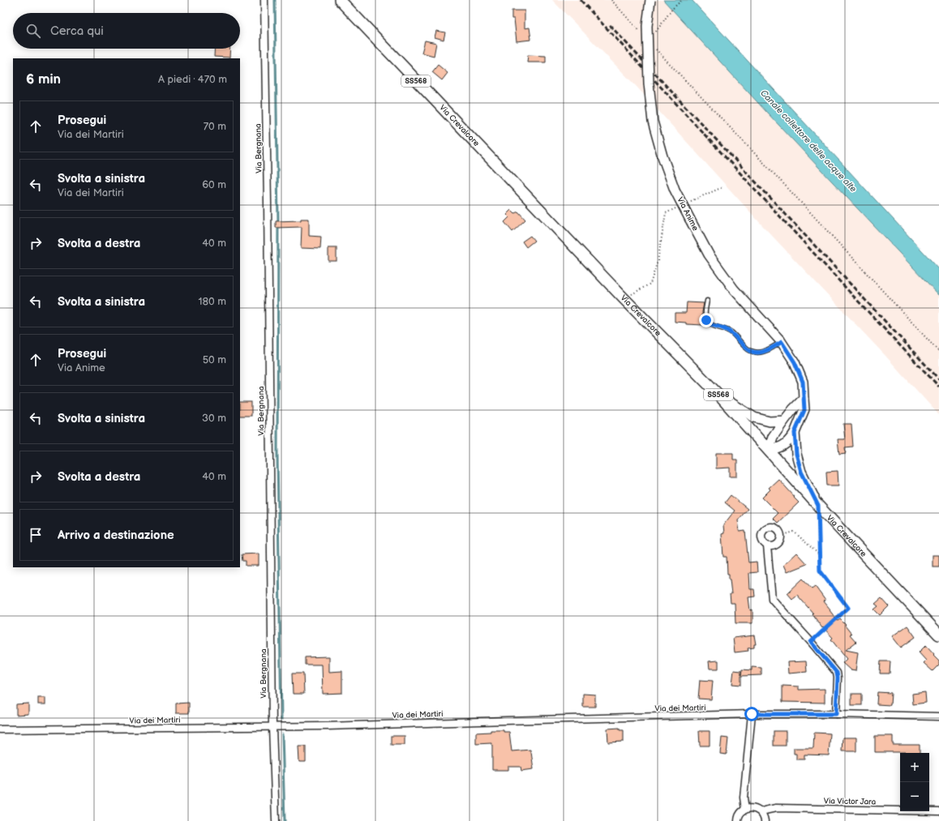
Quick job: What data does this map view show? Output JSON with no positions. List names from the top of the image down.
{
  "streets": {
    "main road": ["SS568", "Via Crevalcore"],
    "street": [
      "Via Bergnana",
      "Via Anime",
      "Via dei Martiri",
      "Via Victor Jara"
    ]
  },
  "crossings": [
    ["Via Bergnana", "Via dei Martiri"]
  ],
  "water": ["Canale collettore delle acque alte"],
  "page": {
    "search": "Cerca qui",
    "heading": ["6 min", "A piedi · 470 m"],
    "list": [
      ["Prosegui", "Via dei Martiri", "70 m"],
      ["Svolta a sinistra", "Via dei Martiri", "60 m"],
      ["Svolta a destra", "40 m"],
      ["Svolta a sinistra", "180 m"],
      ["Prosegui", "Via Anime", "50 m"],
      ["Svolta a sinistra", "30 m"],
      ["Svolta a destra", "40 m"],
      "Arrivo a destinazione"
    ],
    "map_buttons": ["+", "−"]
  }
}
